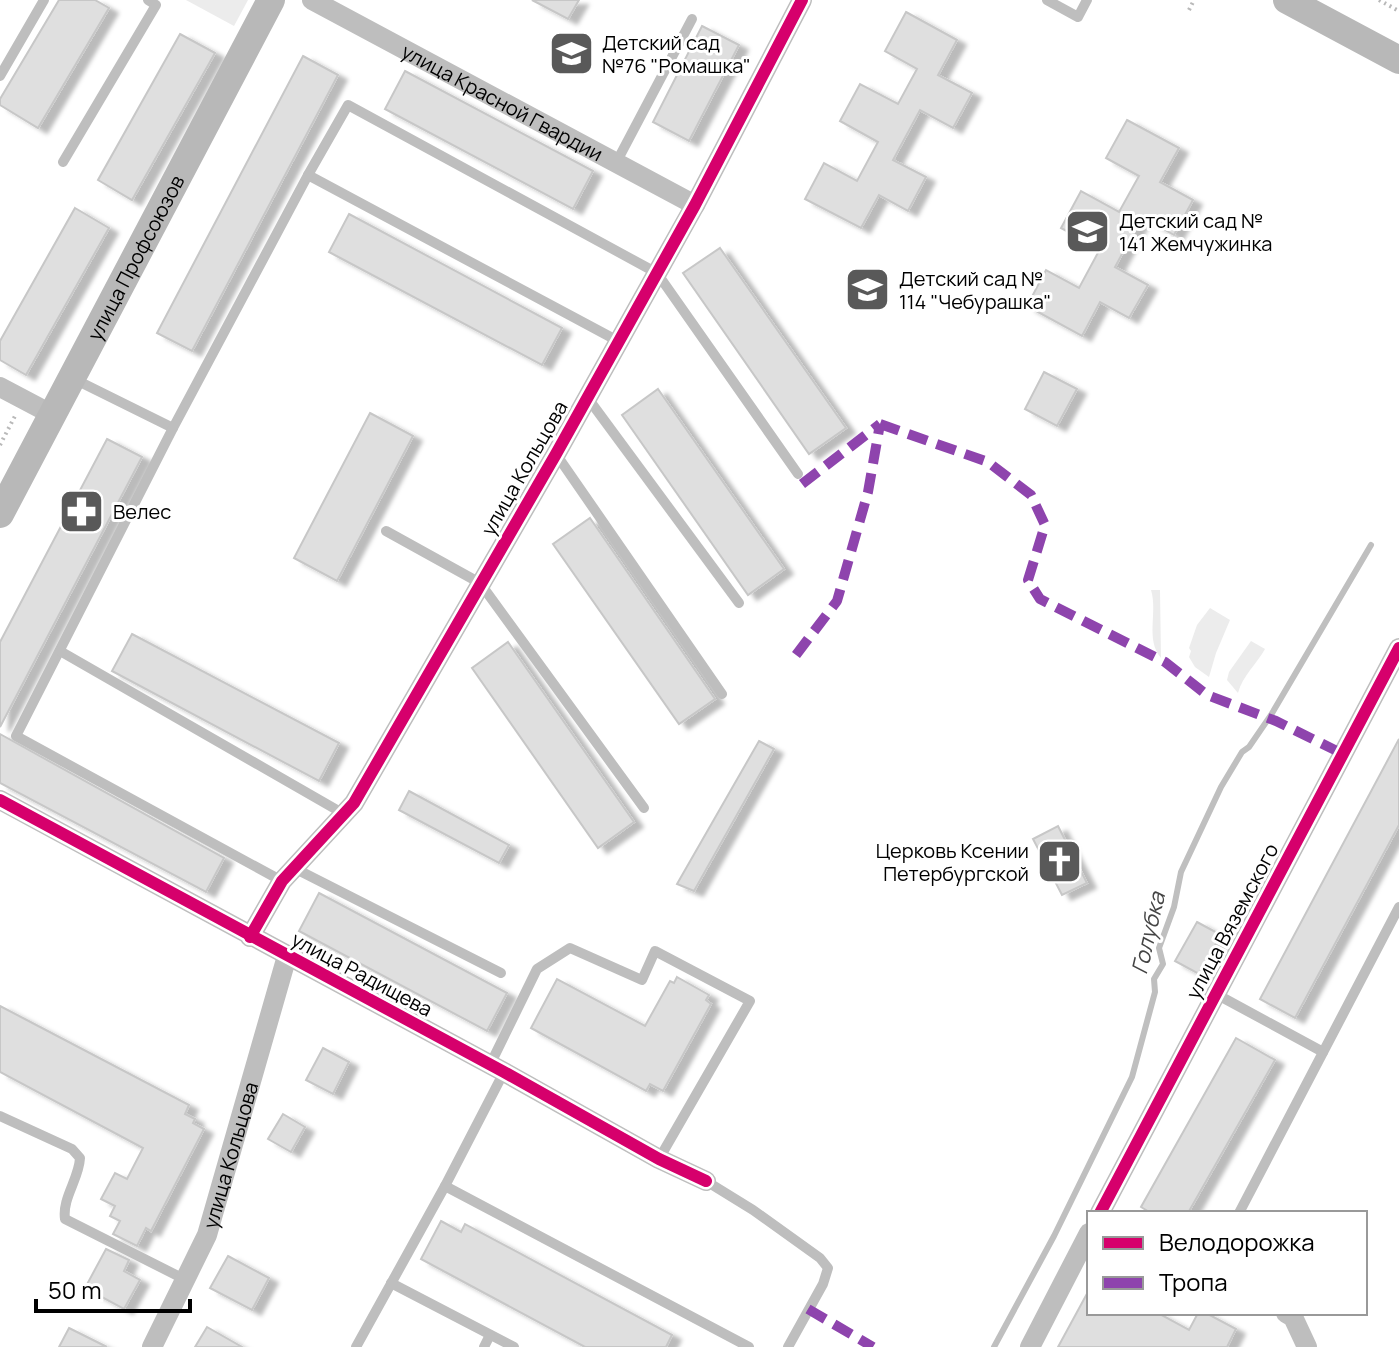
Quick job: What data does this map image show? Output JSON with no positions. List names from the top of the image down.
{
  "streets": {
    "street": [
      "улица Красной Гвардии",
      "улица Профсоюзов",
      "улица Кольцова",
      "улица Вяземского",
      "улица Радищева"
    ]
  },
  "crossings": [
    ["улица Красной Гвардии", "улица Кольцова"],
    ["улица Кольцова", "улица Радищева"]
  ],
  "water": ["Голубка"],
  "places": {
    "school or university": ["Детский сад №76 \"Ромашка\"", "Детский сад № 141 Жемчужинка", "Детский сад № 114 \"Чебурашка\""],
    "pharmacy": ["Велес"],
    "church": ["Церковь Ксении Петербургской"]
  },
  "legend": ["Велодорожка", "Тропа"],
  "scale_bar": "50 m"
}
